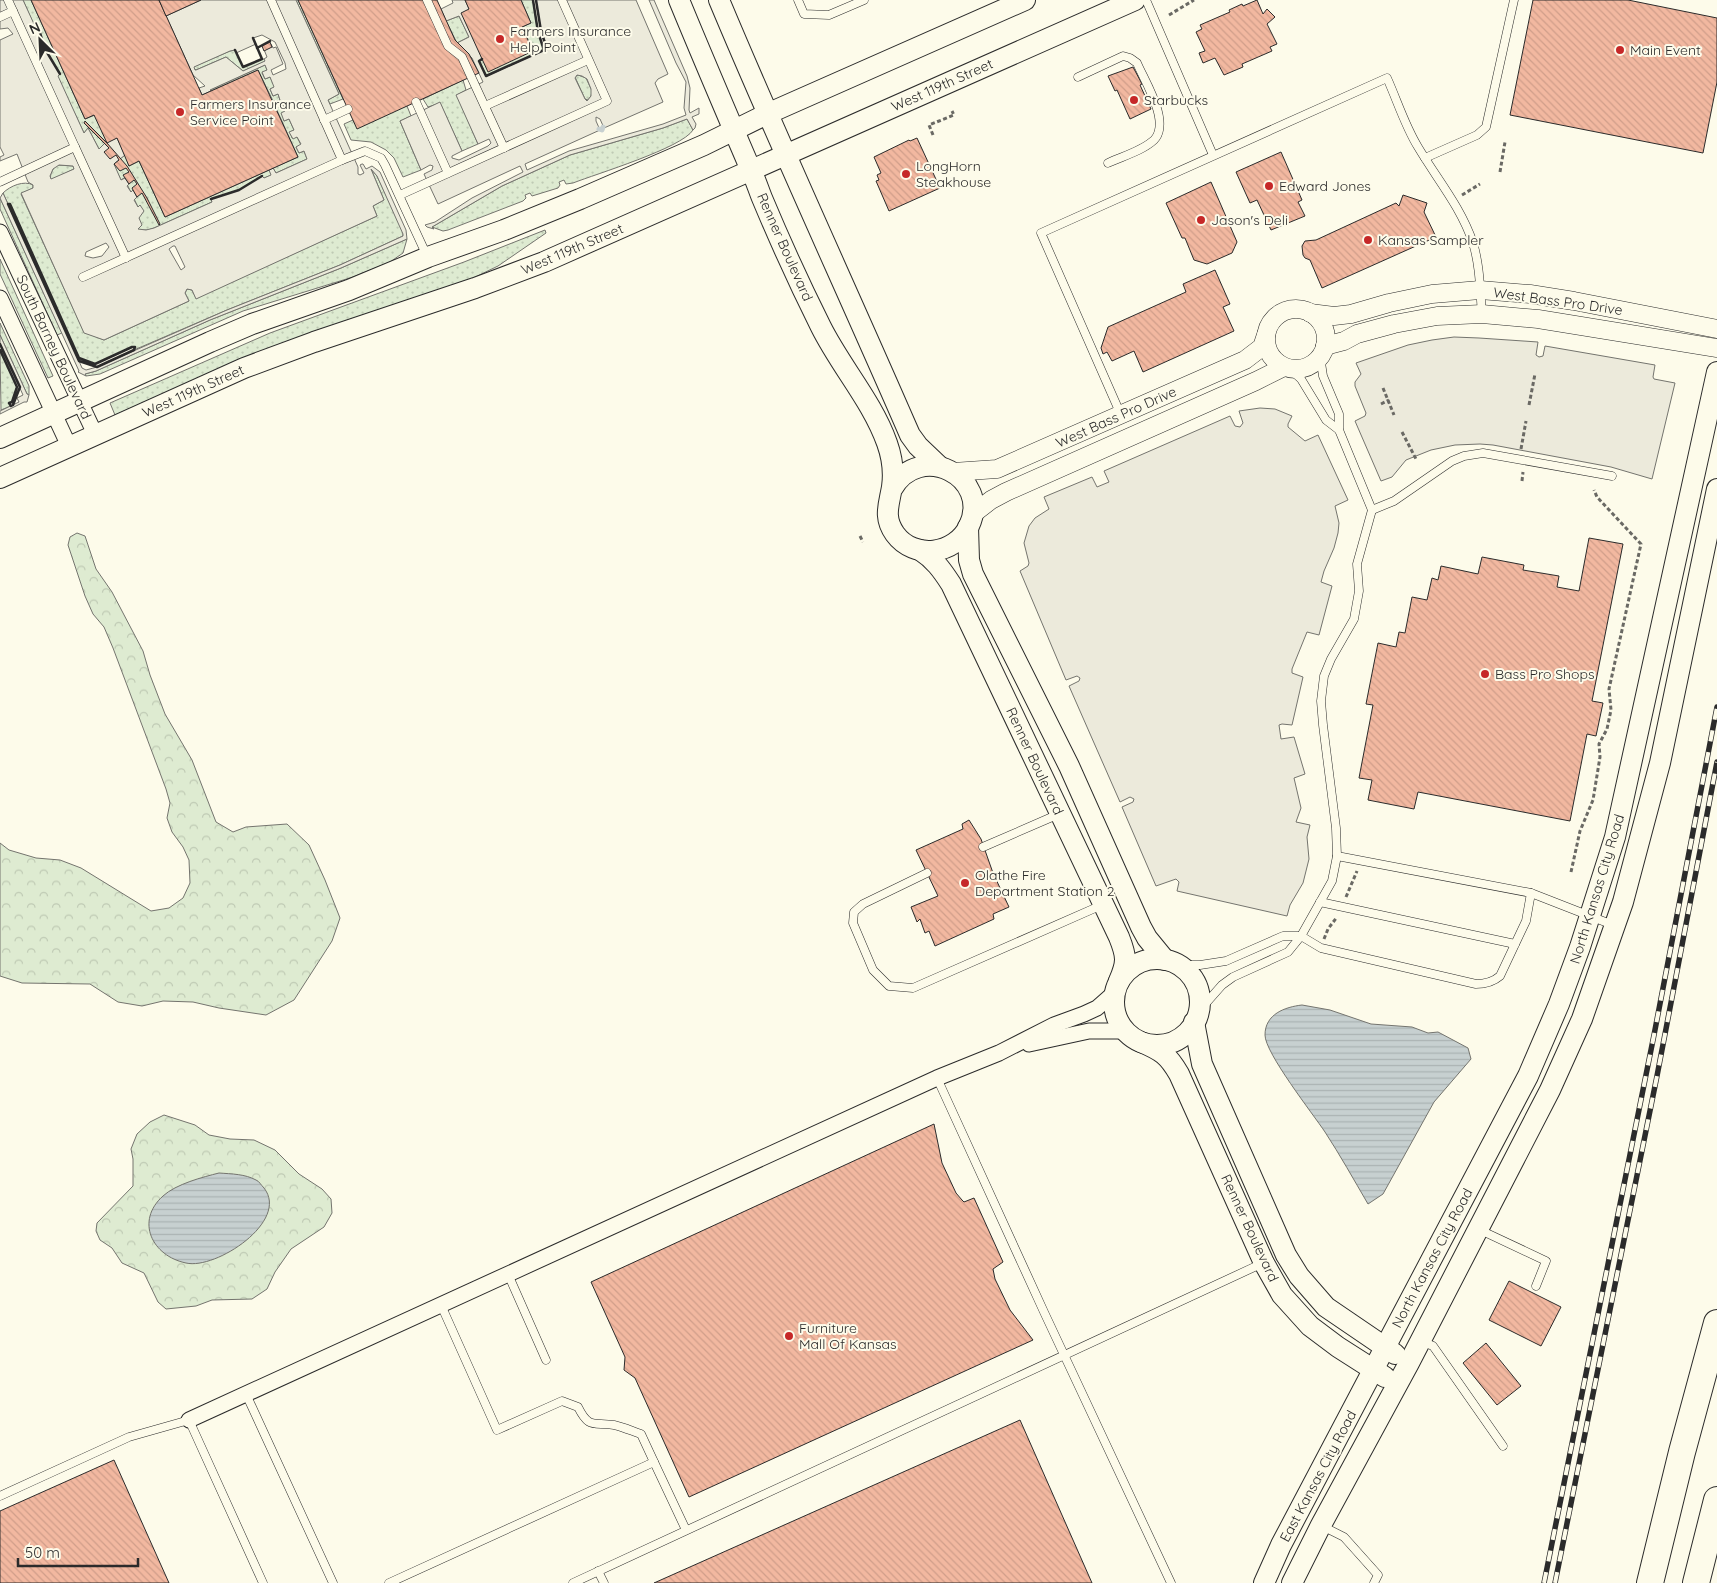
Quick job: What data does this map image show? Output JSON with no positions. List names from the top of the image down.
{
  "streets": {
    "main road": [
      "West 119th Street",
      "Renner Boulevard",
      "North Kansas City Road",
      "East Kansas City Road"
    ],
    "street": ["West Bass Pro Drive", "South Barney Boulevard"]
  },
  "crossings": [
    ["West 119th Street", "Renner Boulevard"],
    ["West 119th Street", "South Barney Boulevard"],
    ["Renner Boulevard", "West Bass Pro Drive"],
    ["Renner Boulevard", "North Kansas City Road"],
    ["Renner Boulevard", "East Kansas City Road"],
    ["North Kansas City Road", "East Kansas City Road"]
  ],
  "places": [
    "Farmers Insurance Help Point",
    "Main Event",
    "Starbucks",
    "Farmers Insurance Service Point",
    "LongHorn Steakhouse",
    "Edward Jones",
    "Jason's Deli",
    "Kansas Sampler",
    "Bass Pro Shops",
    "Olathe Fire Department Station 2",
    "Furniture Mall Of Kansas"
  ],
  "scale_bar": "50 m",
  "north": "top left"
}
